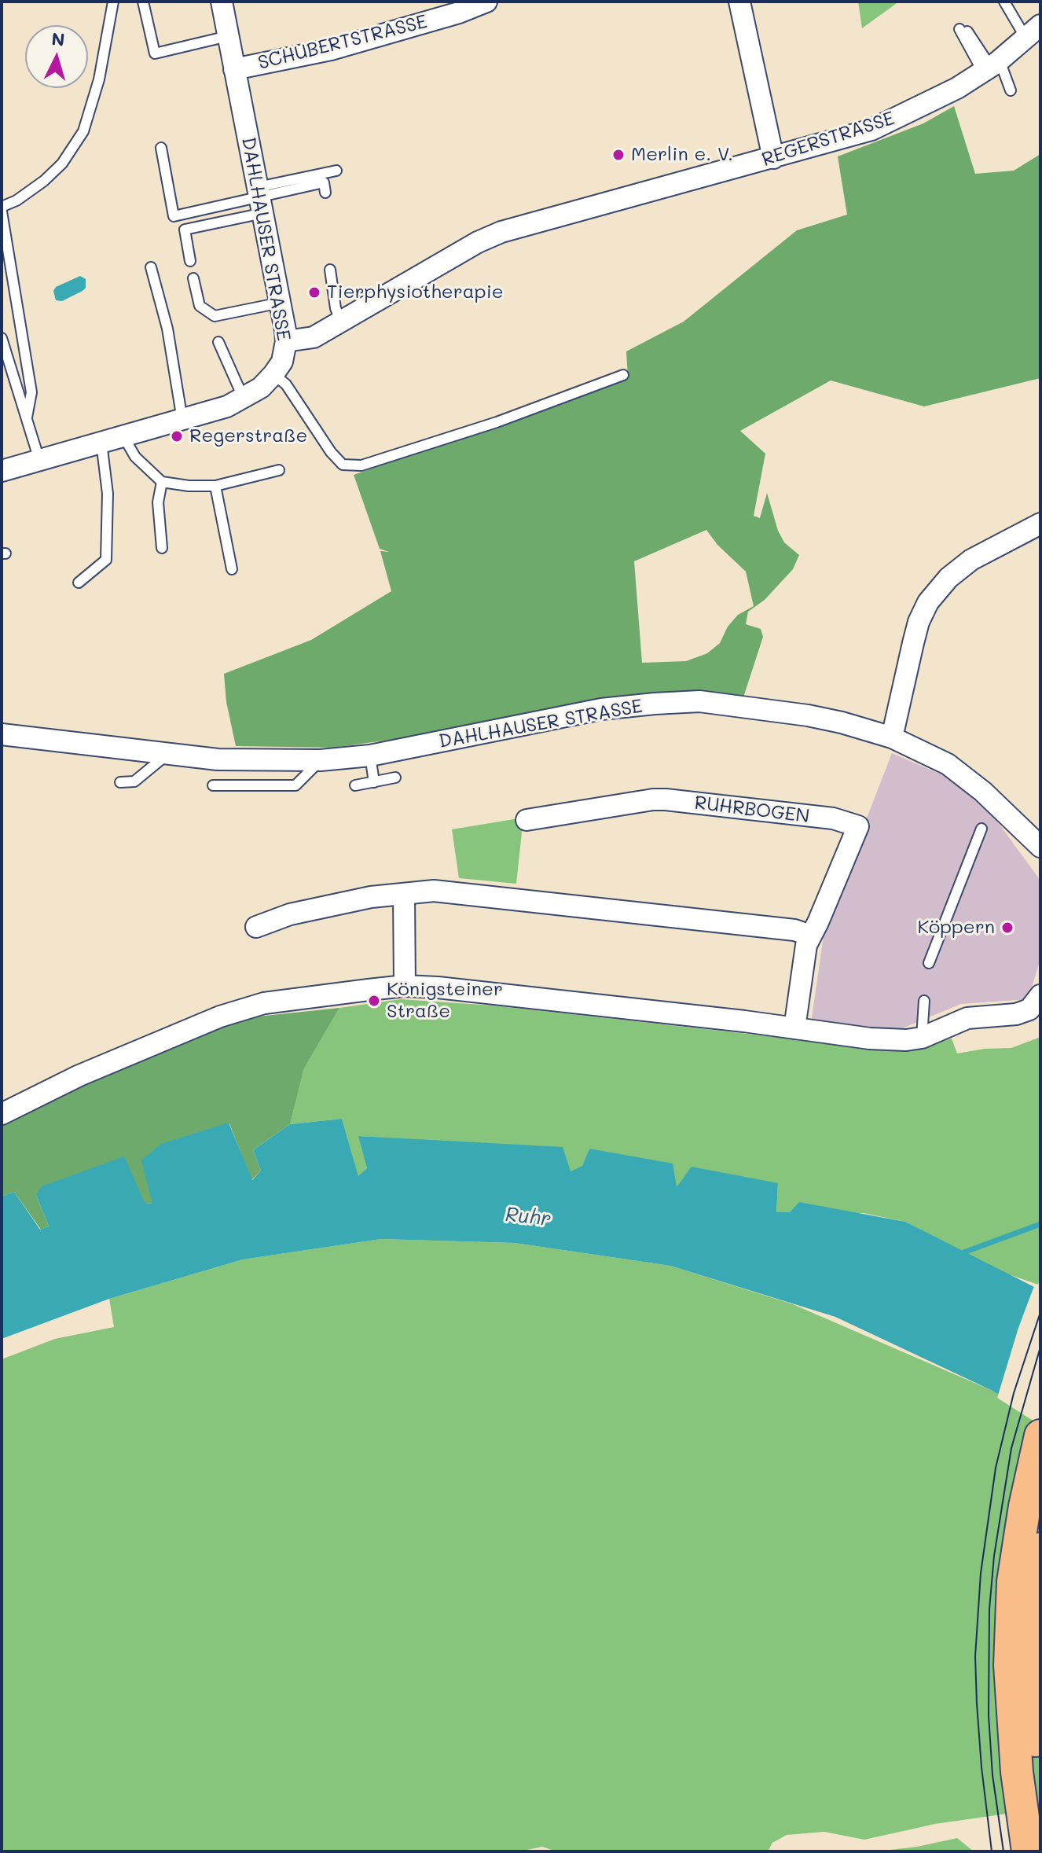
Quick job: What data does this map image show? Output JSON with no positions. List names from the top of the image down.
{
  "streets": {
    "street": [
      "SCHUBERTSTRASSE",
      "REGERSTRASSE",
      "DAHLHAUSER STRASSE",
      "RUHRBOGEN"
    ]
  },
  "crossings": [
    ["SCHUBERTSTRASSE", "DAHLHAUSER STRASSE"],
    ["REGERSTRASSE", "DAHLHAUSER STRASSE"]
  ],
  "water": ["Ruhr"],
  "places": [
    "Merlin e. V.",
    "Tierphysiotherapie",
    "Regerstraße",
    "Köppern",
    "Königsteiner Straße"
  ],
  "north": "top"
}
